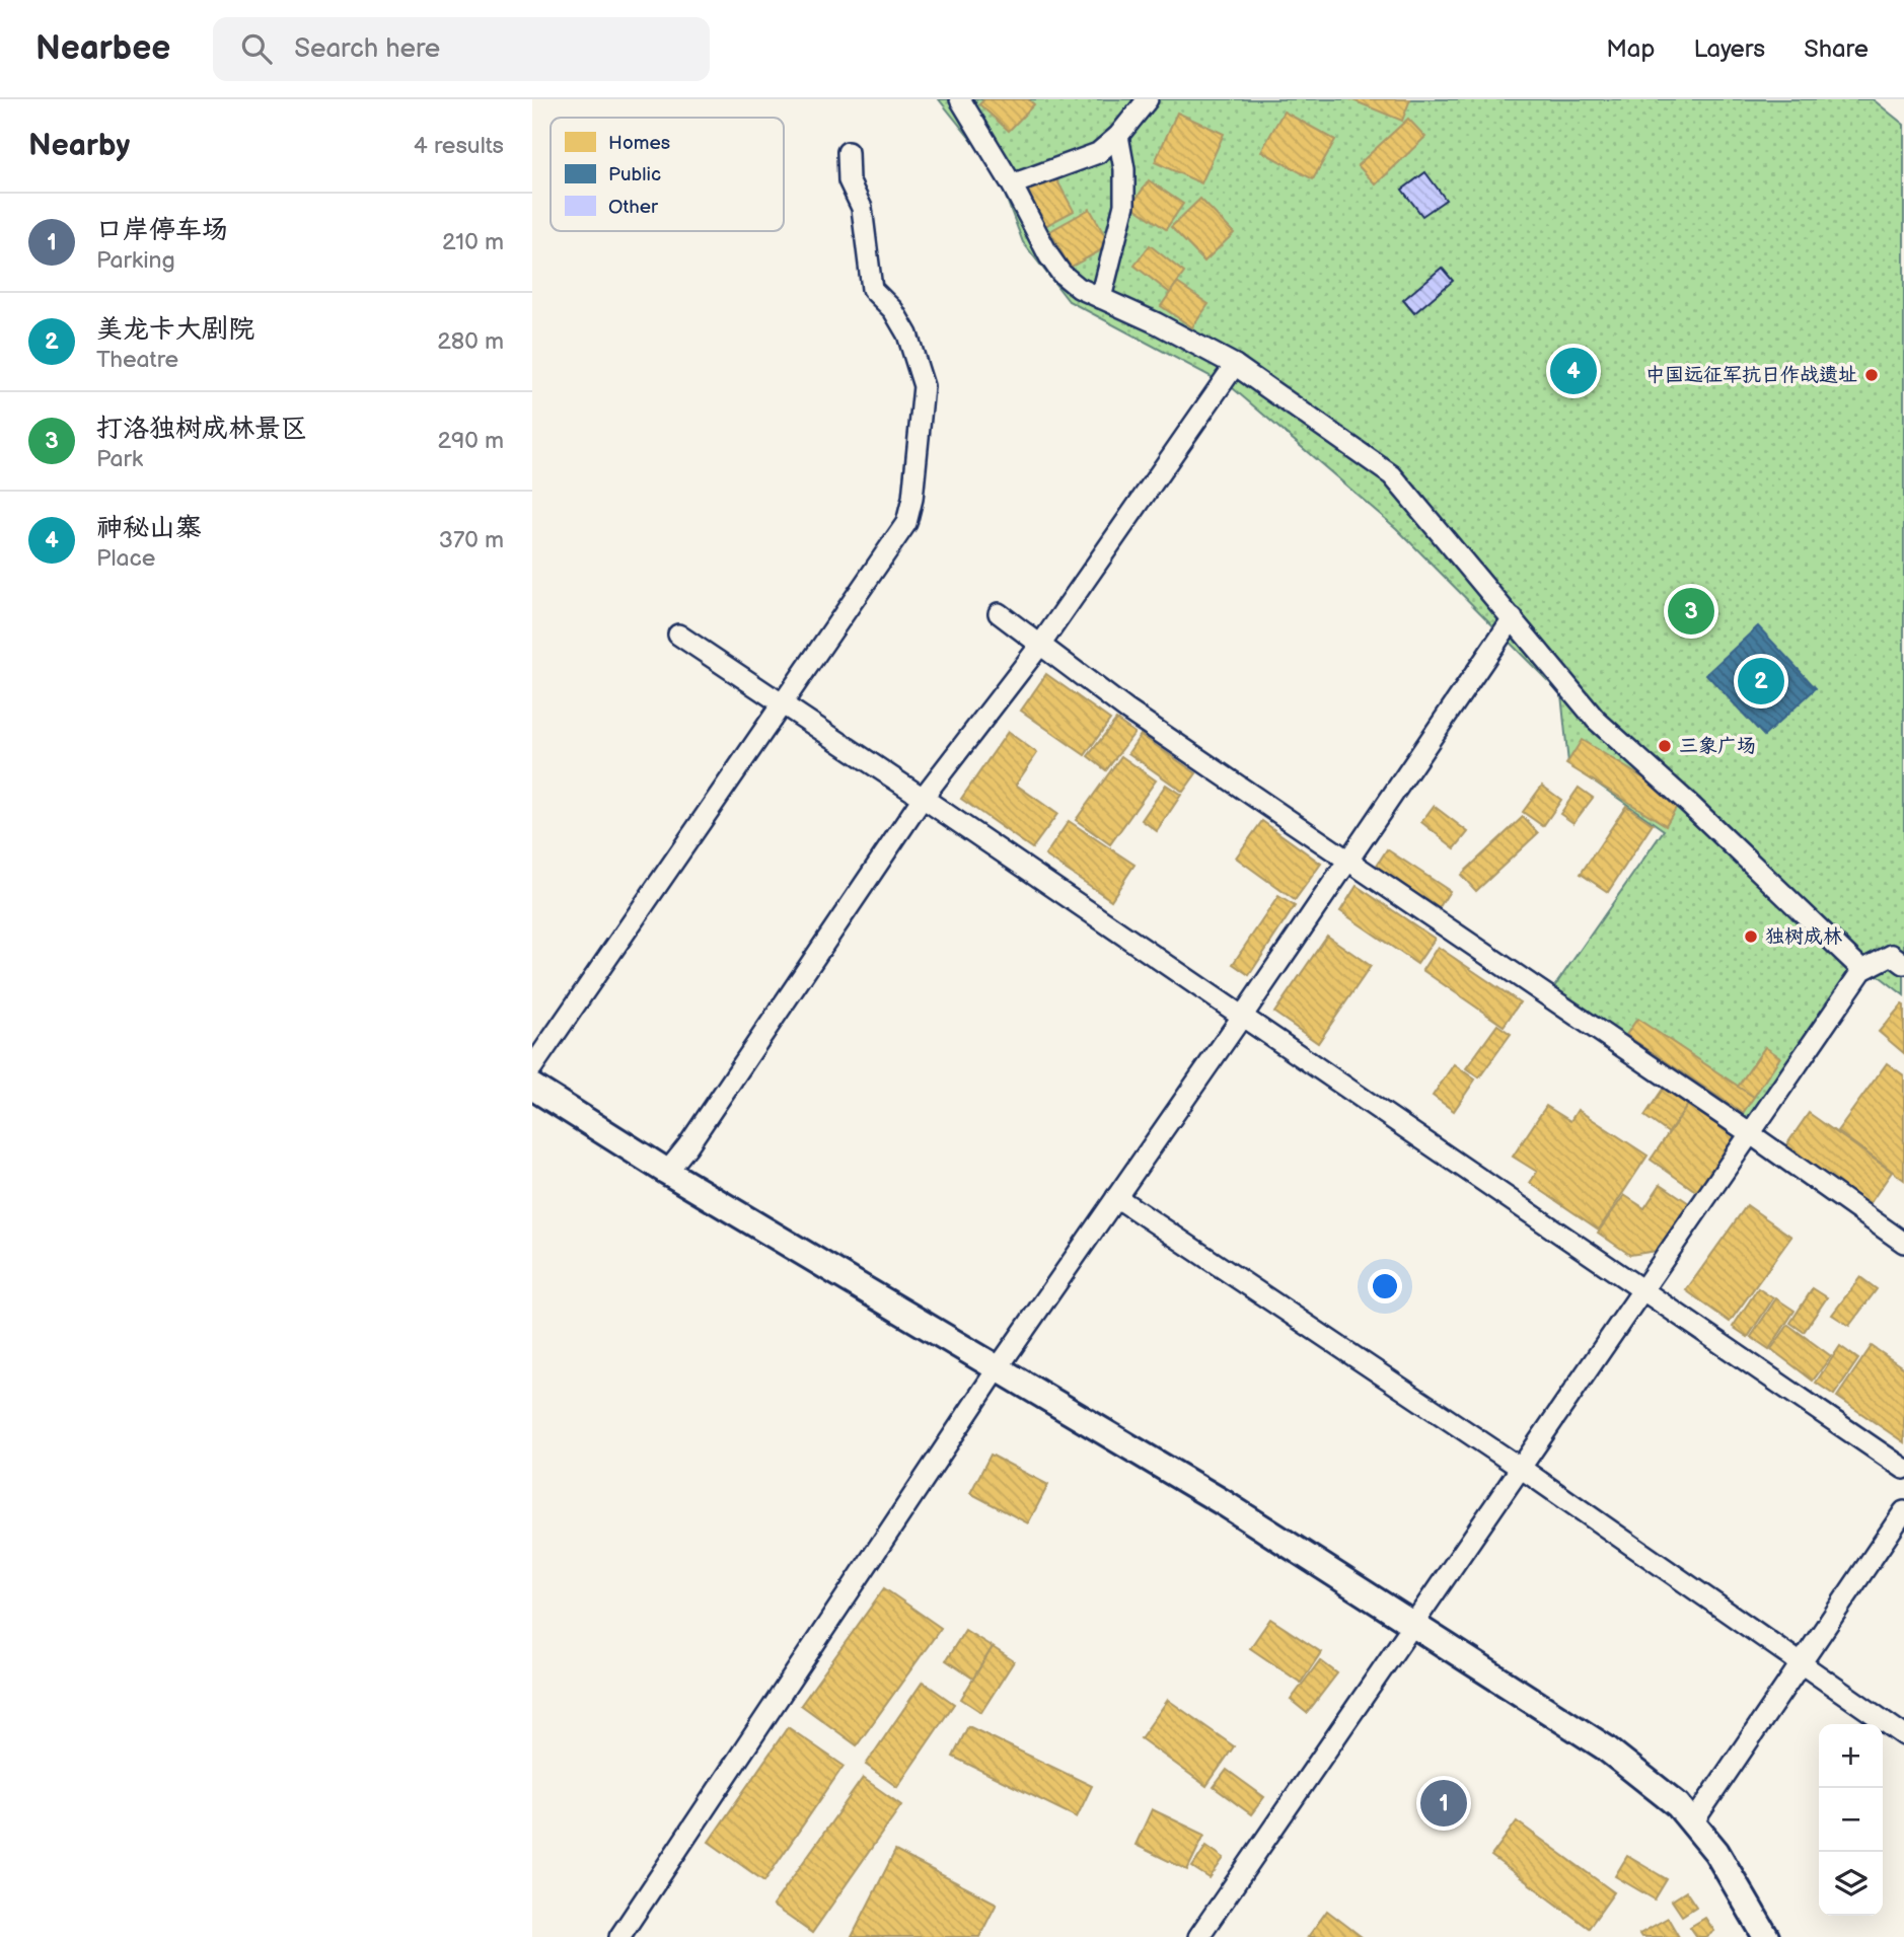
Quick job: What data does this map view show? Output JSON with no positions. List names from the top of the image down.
{
  "places": ["中国远征军抗日作战遗址", "三象广场", "独树成林"],
  "legend": ["Homes", "Public", "Other"],
  "page": {
    "header": "Nearbee",
    "search": "Search here",
    "nav": ["Map", "Layers", "Share"],
    "heading": ["Nearby", "4 results"],
    "list": [
      {
        "mark": "1",
        "name": "口岸停车场",
        "note": "Parking",
        "value": "210 m"
      },
      {
        "mark": "2",
        "name": "美龙卡大剧院",
        "note": "Theatre",
        "value": "280 m"
      },
      {
        "mark": "3",
        "name": "打洛独树成林景区",
        "note": "Park",
        "value": "290 m"
      },
      {
        "mark": "4",
        "name": "神秘山寨",
        "note": "Place",
        "value": "370 m"
      }
    ],
    "pins": [
      "4",
      "3",
      "2",
      "1"
    ],
    "map_buttons": ["+", "−"]
  }
}
